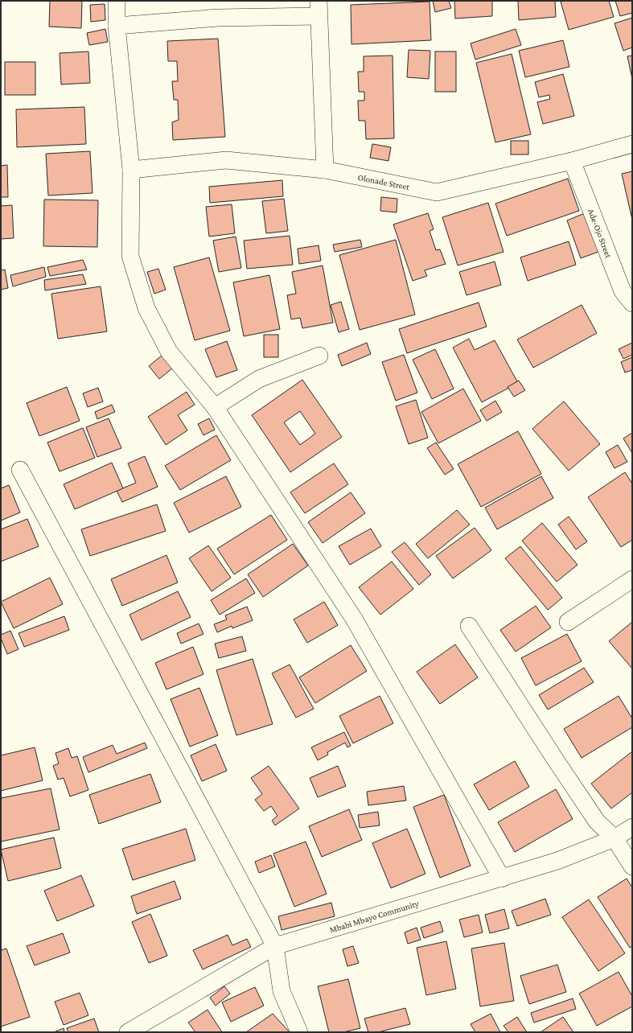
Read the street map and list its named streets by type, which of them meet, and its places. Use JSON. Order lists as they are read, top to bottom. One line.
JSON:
{"streets":{"street":["Olonade Street","Ade-Ojo Street","Mbabi Mbayo Community"]},"crossings":[["Olonade Street","Ade-Ojo Street"]]}
